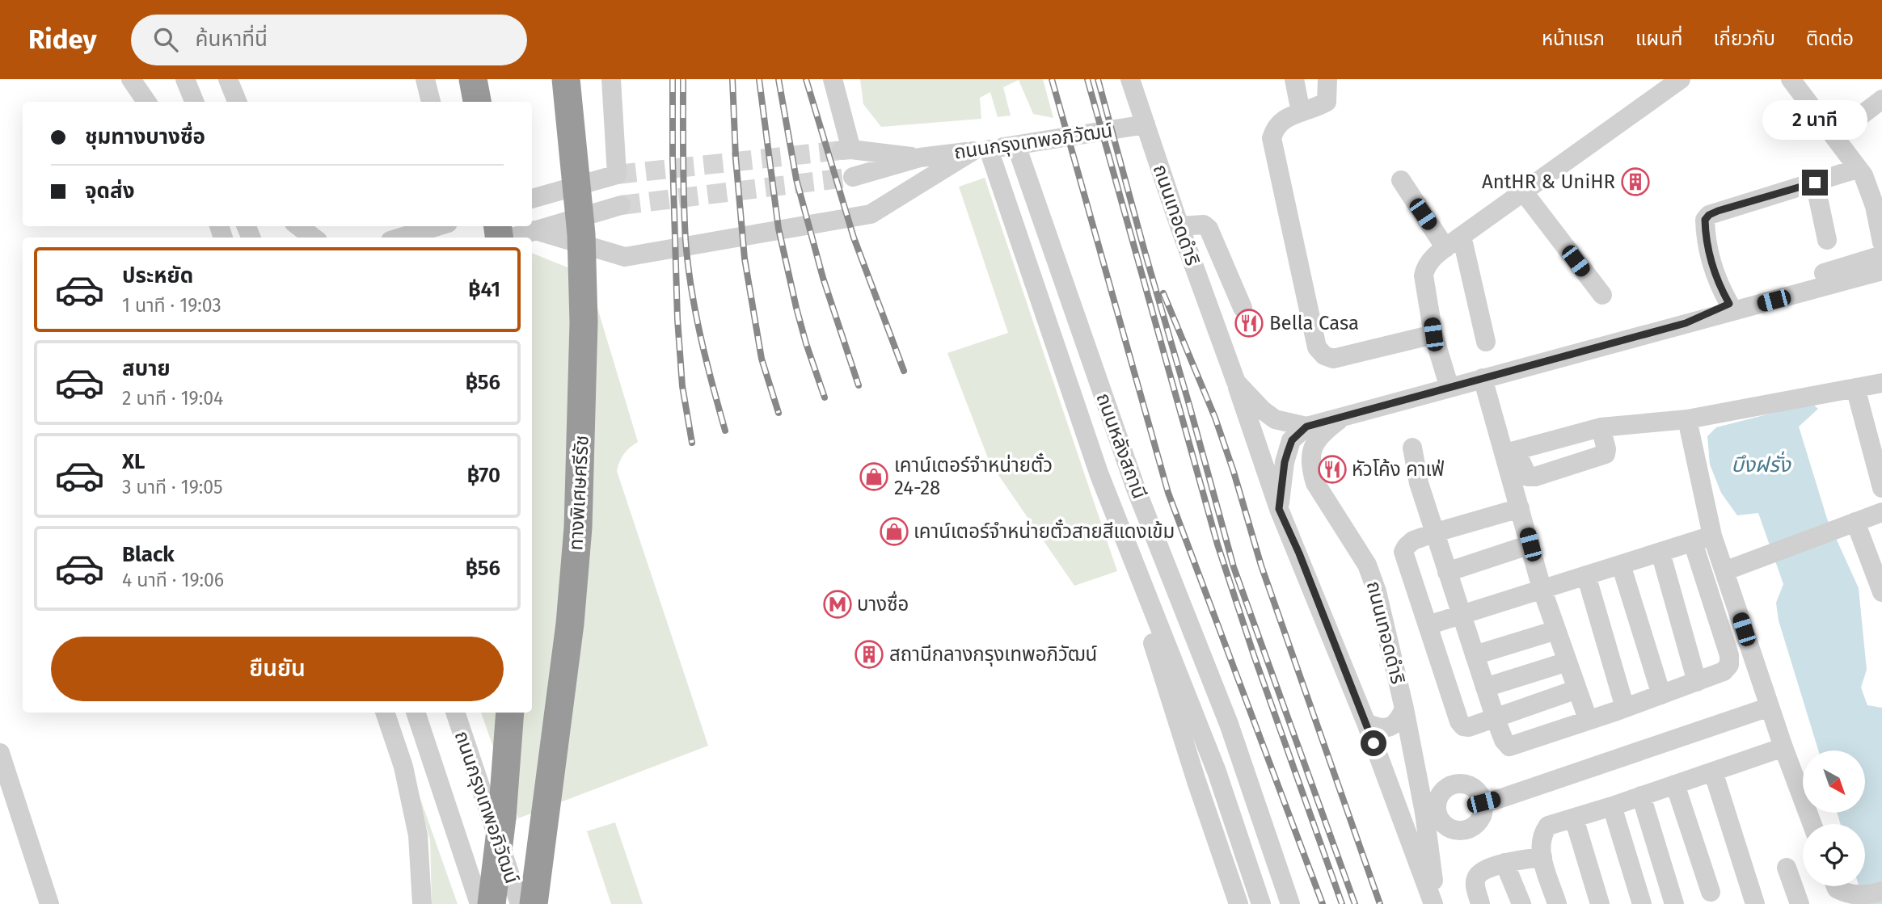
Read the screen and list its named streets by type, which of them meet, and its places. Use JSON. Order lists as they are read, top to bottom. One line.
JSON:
{"streets":{"highway":["ทางพิเศษศรีรัช"],"street":["ถนนกรุงเทพอภิวัฒน์","ถนนเทอดดำริ","ถนนหลังสถานี"]},"crossings":[["ถนนกรุงเทพอภิวัฒน์","ถนนเทอดดำริ"],["ถนนกรุงเทพอภิวัฒน์","ถนนหลังสถานี"]],"water":["บึงฝรั่ง"],"places":{"building":["AntHR & UniHR","สถานีกลางกรุงเทพอภิวัฒน์"],"restaurant":["Bella Casa","หัวโค้ง คาเฟ่"],"shop":["เคาน์เตอร์จำหน่ายตั๋ว 24-28","เคาน์เตอร์จำหน่ายตั๋วสายสีแดงเข้ม"],"metro station":["บางซื่อ"]},"north":"bottom right","page":{"header":"Ridey","search":"ค้นหาที่นี่","nav":["หน้าแรก","แผนที่","เกี่ยวกับ","ติดต่อ"],"bubble":"2 นาที","banner":["ชุมทางบางซื่อ","จุดส่ง"],"list":[{"name":"ประหยัด","note":"1 นาที · 19:03","value":"฿41"},{"name":"สบาย","note":"2 นาที · 19:04","value":"฿56"},{"name":"XL","note":"3 นาที · 19:05","value":"฿70"},{"name":"Black","note":"4 นาที · 19:06","value":"฿56"}],"buttons":"ยืนยัน"}}
